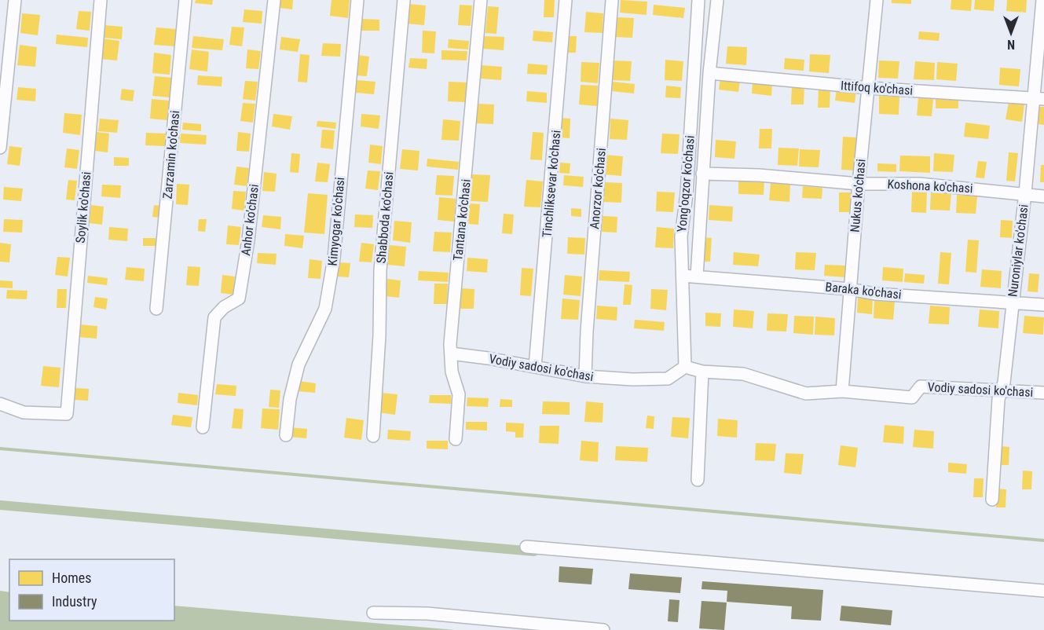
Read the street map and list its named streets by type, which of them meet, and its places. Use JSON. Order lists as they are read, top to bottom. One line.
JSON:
{"streets":{"street":["Ittifoq ko'chasi","Zarzamin ko'chasi","Tinchliksevar ko'chasi","Yong'oqzor ko'chasi","Koshona ko'chasi","Anorzor ko'chasi","Nukus ko'chasi","Soylik ko'chasi","Shabboda ko'chasi","Anhor ko'chasi","Tantana ko'chasi","Kimyogar ko'chasi","Nuroniylar ko'chasi","Baraka ko'chasi","Vodiy sadosi ko'chasi"]},"crossings":[["Ittifoq ko'chasi","Nukus ko'chasi"],["Ittifoq ko'chasi","Nuroniylar ko'chasi"],["Tinchliksevar ko'chasi","Vodiy sadosi ko'chasi"],["Yong'oqzor ko'chasi","Baraka ko'chasi"],["Yong'oqzor ko'chasi","Vodiy sadosi ko'chasi"],["Koshona ko'chasi","Nukus ko'chasi"],["Koshona ko'chasi","Nuroniylar ko'chasi"],["Anorzor ko'chasi","Vodiy sadosi ko'chasi"],["Nukus ko'chasi","Baraka ko'chasi"],["Nukus ko'chasi","Vodiy sadosi ko'chasi"],["Tantana ko'chasi","Vodiy sadosi ko'chasi"],["Nuroniylar ko'chasi","Baraka ko'chasi"],["Nuroniylar ko'chasi","Vodiy sadosi ko'chasi"]],"legend":["Homes","Industry"],"north":"bottom"}
